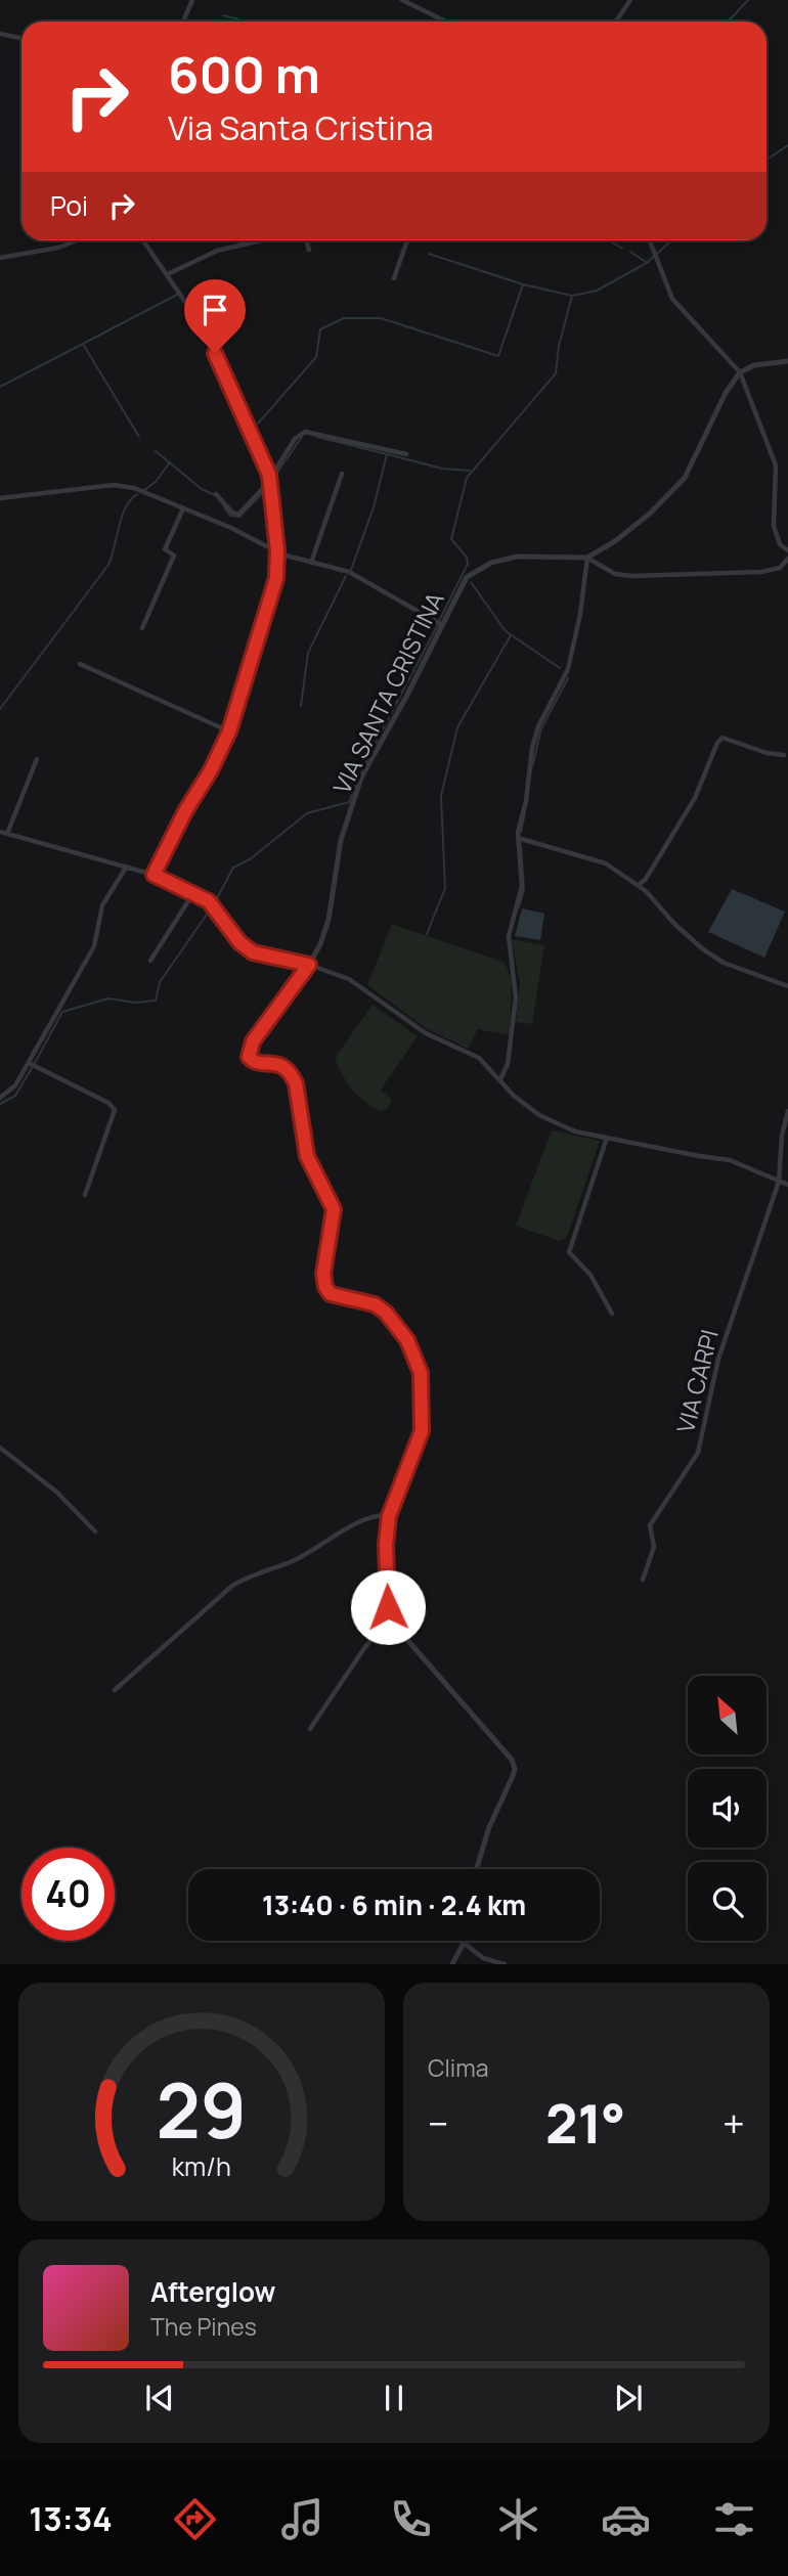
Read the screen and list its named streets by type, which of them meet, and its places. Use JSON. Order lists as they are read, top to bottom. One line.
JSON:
{"streets":{"street":["VIA SANTA CRISTINA","VIA CARPI"]},"north":"top left","page":{"turn":["600 m","Via Santa Cristina"],"then":"Poi","limit":"40","trip":"13:40 · 6 min · 2.4 km","tile":"Clima","heat":["−","21°","+"],"song":["Afterglow","The Pines"],"tabs":"13:34","gauge":["29","km/h"]}}
